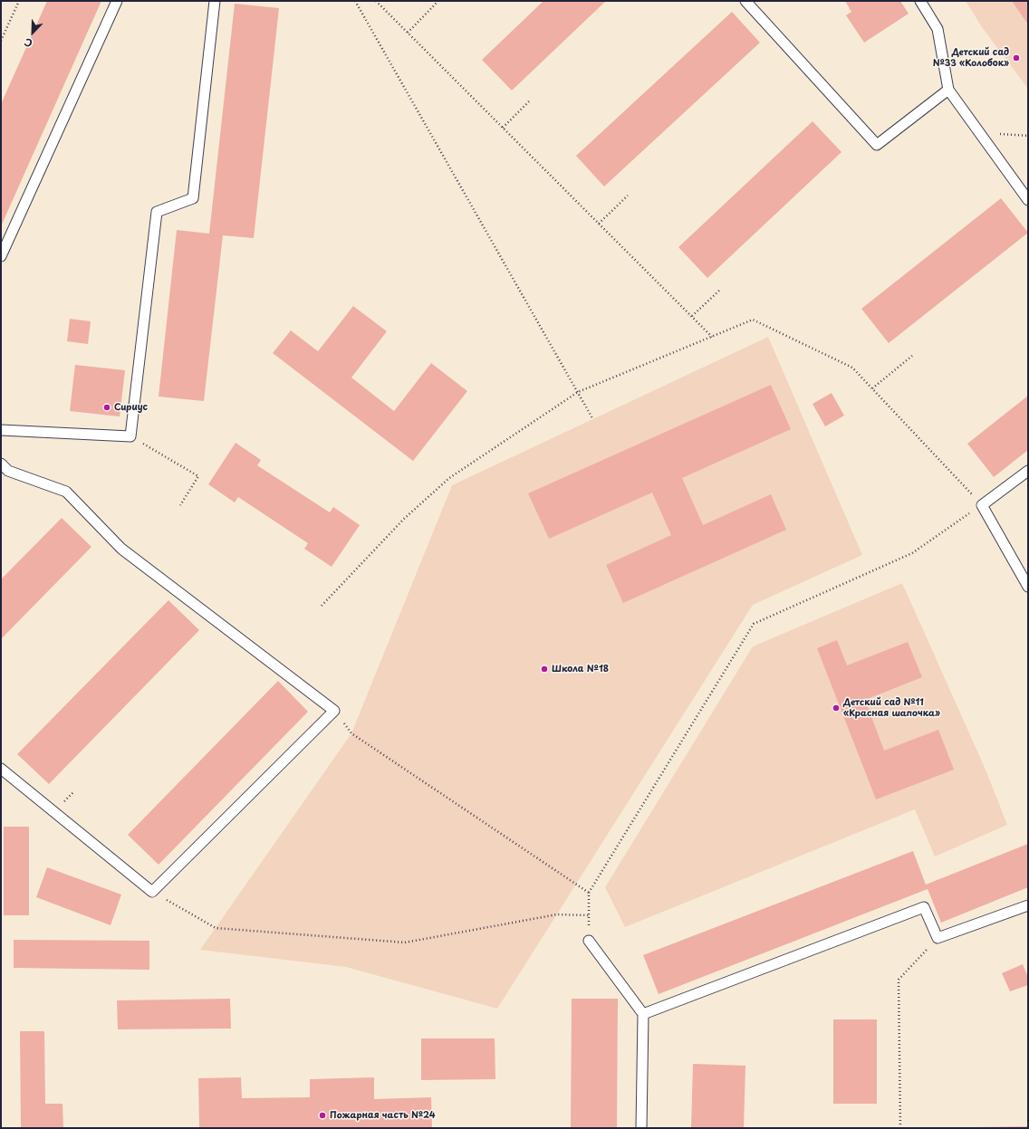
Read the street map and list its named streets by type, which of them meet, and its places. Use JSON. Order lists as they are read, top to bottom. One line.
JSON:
{"places":["Детский сад №33 «Колобок»","Сириус","Школа №18","Детский сад №11 «Красная шапочка»","Пожарная часть №24"],"north":"bottom left"}
